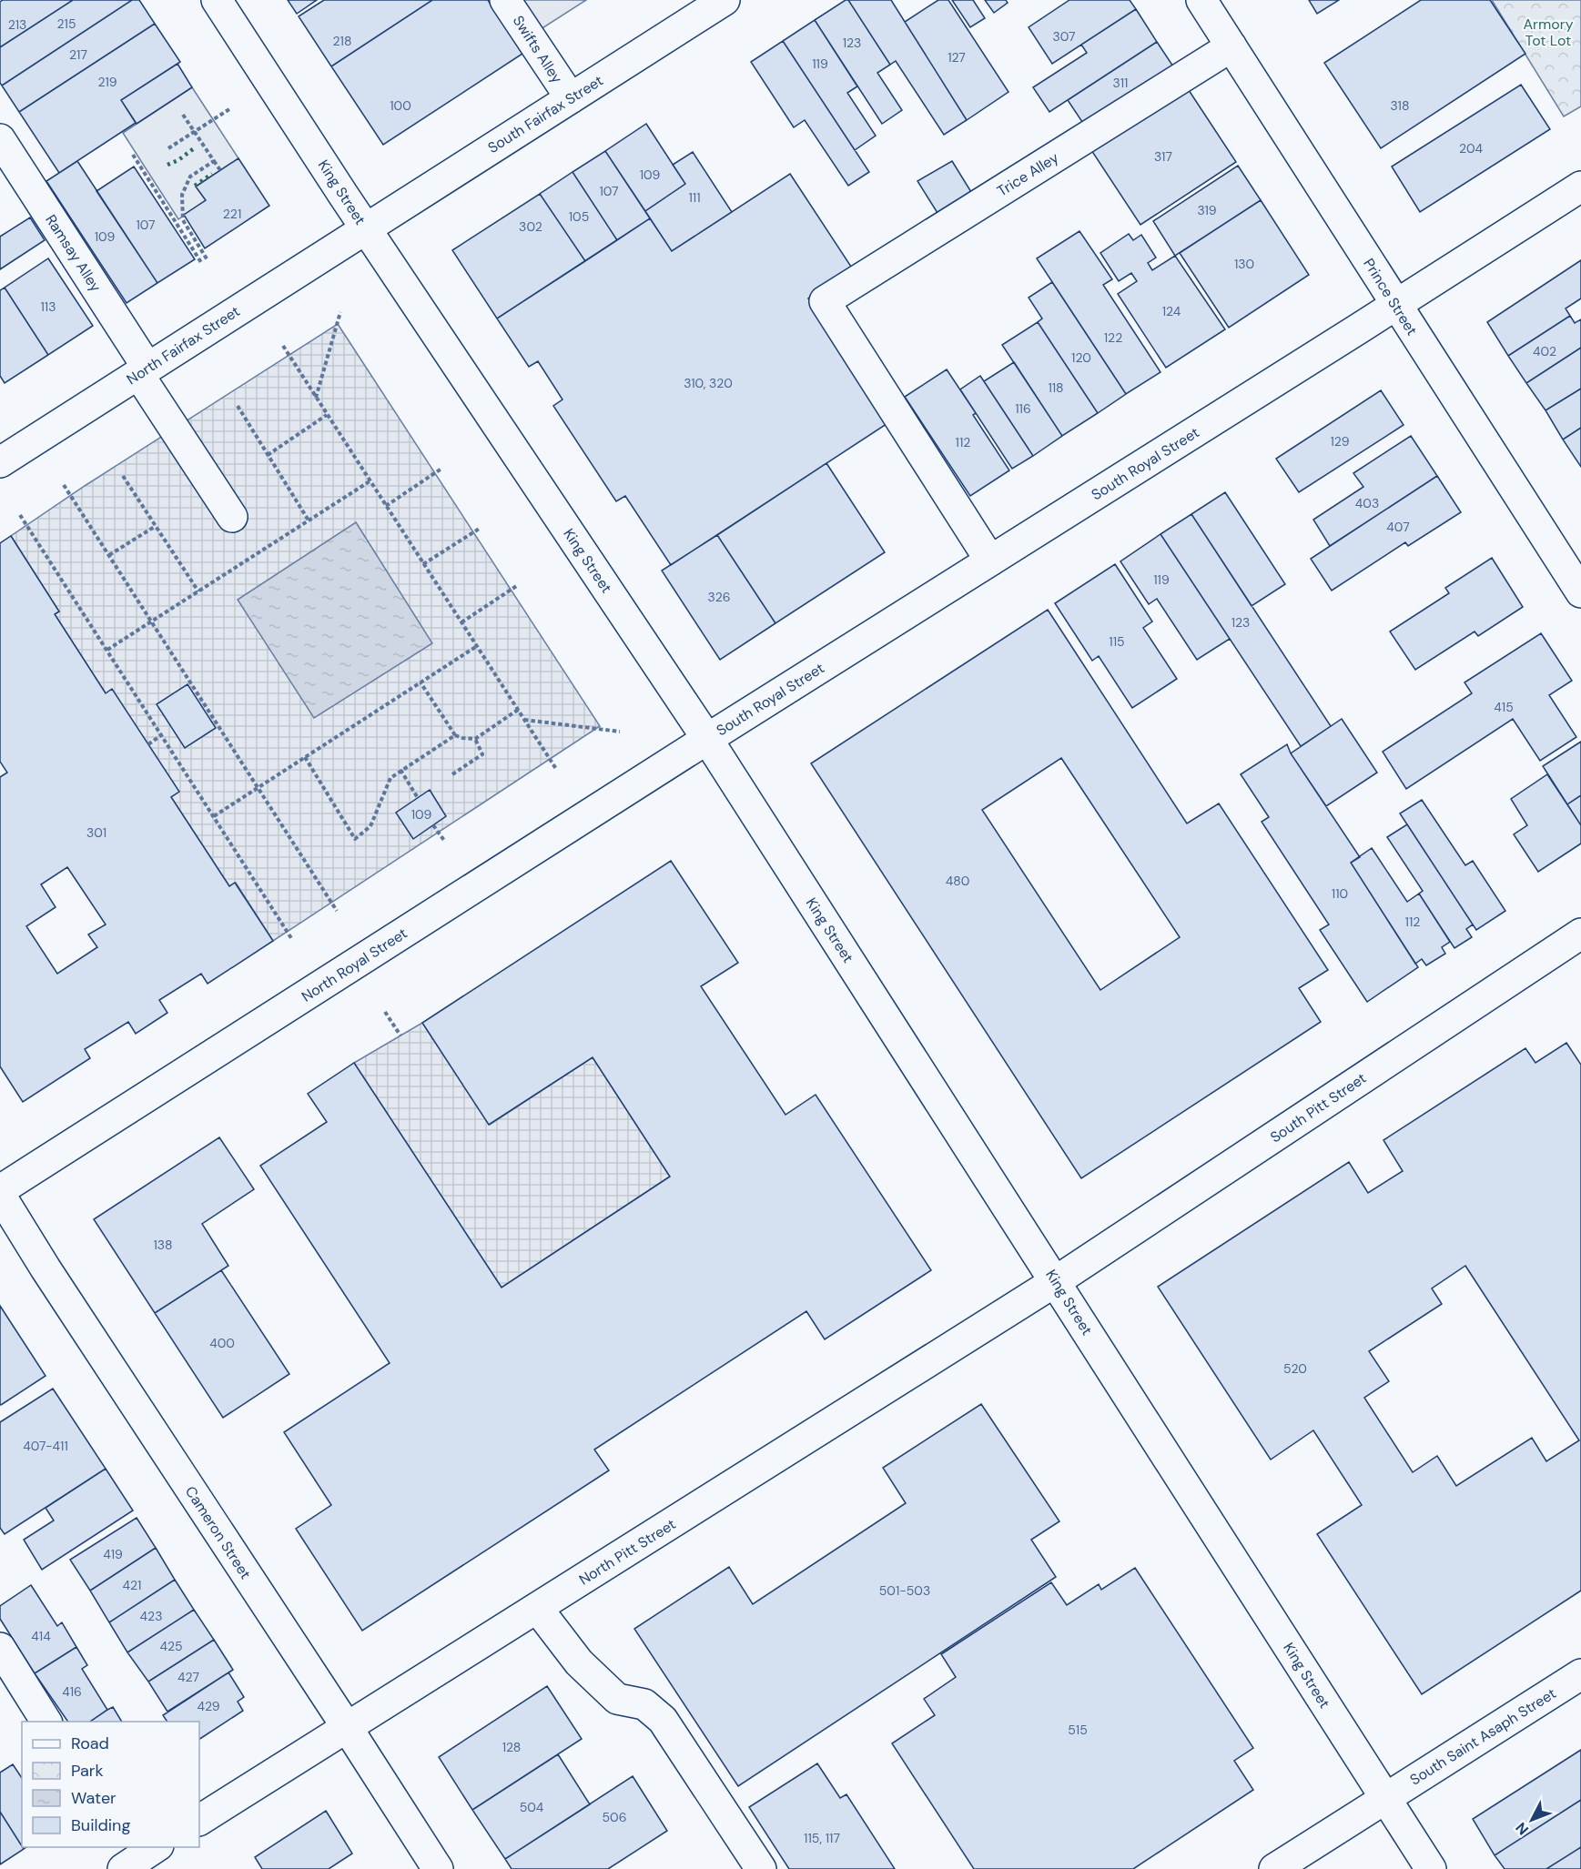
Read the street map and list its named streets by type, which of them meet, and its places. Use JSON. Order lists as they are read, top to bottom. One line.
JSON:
{"streets":{"street":["Swifts Alley","South Fairfax Street","Trice Alley","King Street","Ramsay Alley","Prince Street","North Fairfax Street","South Royal Street","North Royal Street","South Pitt Street","Cameron Street","North Pitt Street","South Saint Asaph Street"]},"crossings":[["Swifts Alley","South Fairfax Street"],["South Fairfax Street","King Street"],["South Fairfax Street","North Fairfax Street"],["Trice Alley","Prince Street"],["Trice Alley","South Royal Street"],["King Street","North Fairfax Street"],["King Street","South Royal Street"],["King Street","North Royal Street"],["King Street","South Pitt Street"],["King Street","North Pitt Street"],["King Street","South Saint Asaph Street"],["Ramsay Alley","North Fairfax Street"],["Prince Street","South Royal Street"],["South Royal Street","North Royal Street"],["South Pitt Street","North Pitt Street"],["Cameron Street","North Pitt Street"]],"parks":["Armory Tot Lot"],"house_numbers":["215","213","307","218","123","217","127","119","219","311","100","318","204","317","109","107","111","319","221","105","107","302","109","130","113","124","122","402","120","310, 320","118","116","129","112","403","407","119","326","123","115","415","109","301","480","110","112","138","400","520","407-411","419","421","501-503","423","414","425","427","416","429","515","128","504","506","115, 117"],"legend":["Road","Park","Water","Building"],"north":"bottom left"}
